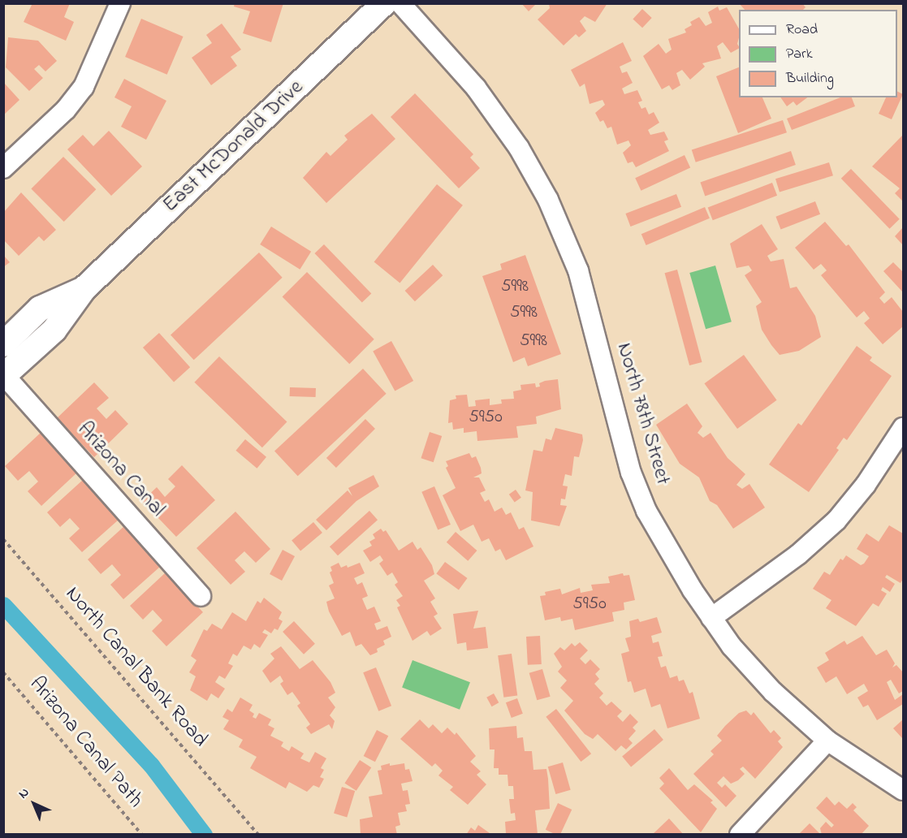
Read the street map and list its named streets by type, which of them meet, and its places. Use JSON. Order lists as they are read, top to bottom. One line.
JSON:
{"streets":{"main road":["East McDonald Drive"],"street":["North 78th Street","Arizona Canal"],"path":["North Canal Bank Road","Arizona Canal Path"]},"crossings":[["East McDonald Drive","Arizona Canal"]],"house_numbers":["5998","5998","5998","5950","5950"],"legend":["Road","Park","Building"],"north":"top left"}
